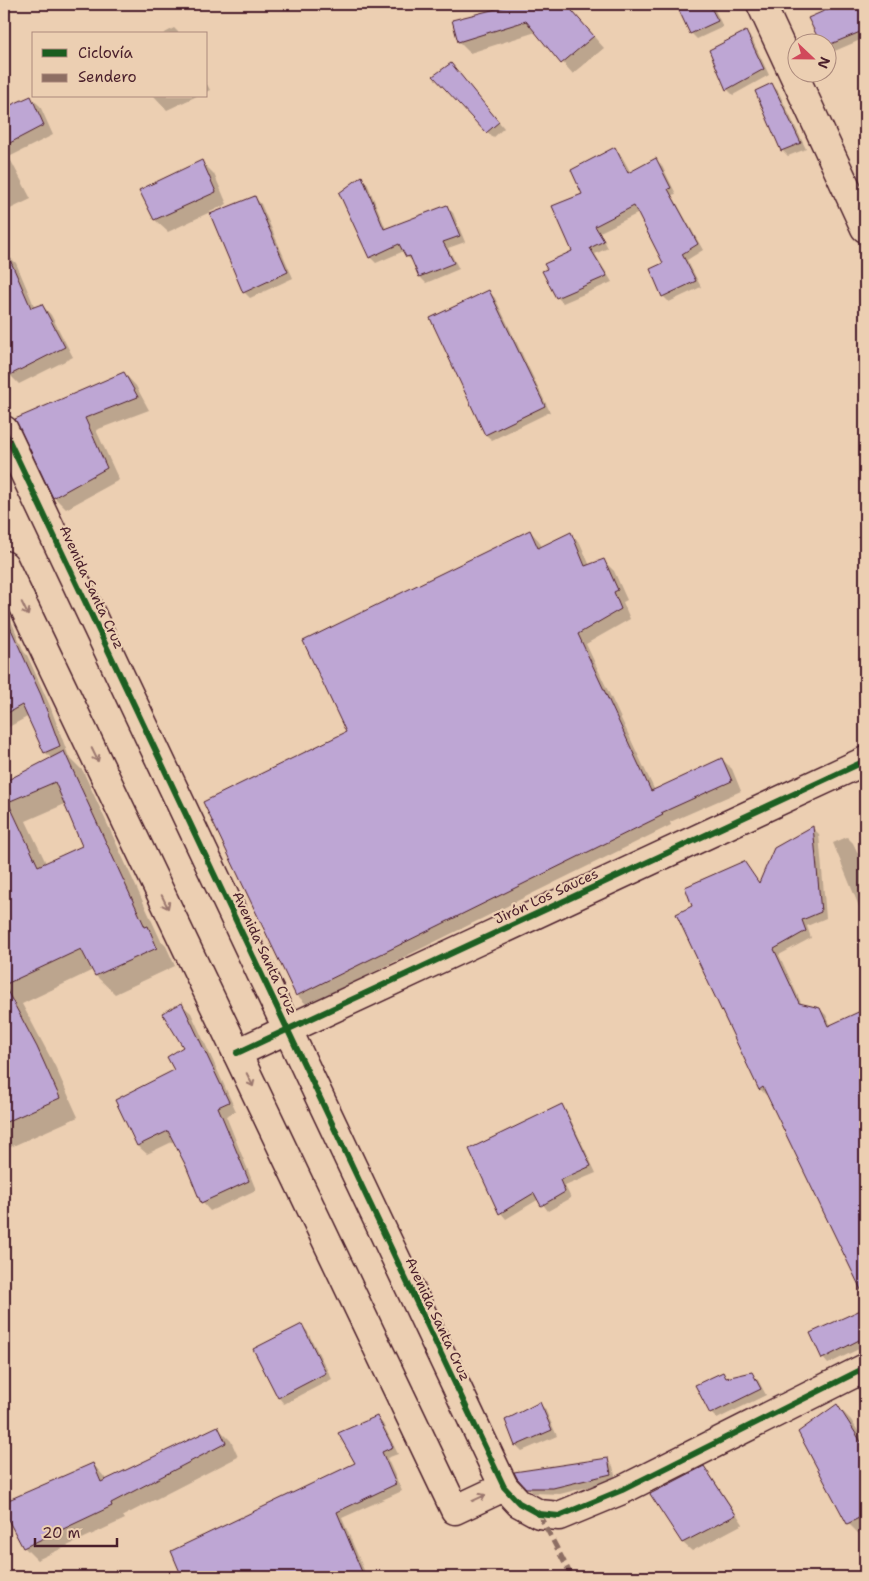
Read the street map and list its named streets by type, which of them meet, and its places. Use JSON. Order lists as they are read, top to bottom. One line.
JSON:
{"streets":{"street":["Avenida Santa Cruz","Jirón Los Sauces"]},"crossings":[["Avenida Santa Cruz","Jirón Los Sauces"]],"legend":["Ciclovía","Sendero"],"scale_bar":"20 m","north":"right"}
